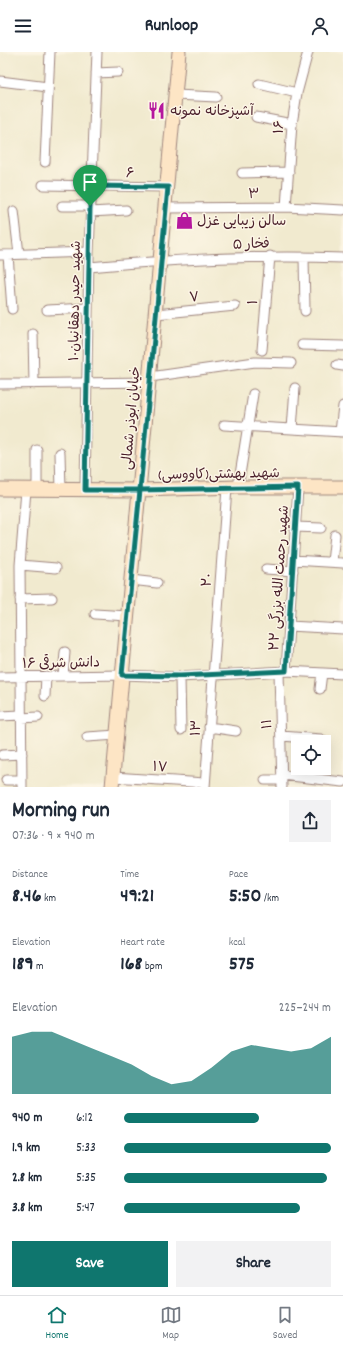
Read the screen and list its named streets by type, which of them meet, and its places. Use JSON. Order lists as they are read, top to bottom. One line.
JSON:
{"streets":{"street":["۱۶","۶","۳","فخار ۵","۷","شهید حیدر دهقانیان۱۰","۱","خیابان ابوذر شمالی","شهید بهشتی(کاووسی)","شهید رحمت الله بزرگی ۲۲","۲۰","دانش شرقی ۱۶","۱۱","۱۳","۱۷"]},"crossings":[["۱۶","۳"],["۶","شهید حیدر دهقانیان۱۰"],["۶","خیابان ابوذر شمالی"],["۳","خیابان ابوذر شمالی"],["فخار ۵","شهید حیدر دهقانیان۱۰"],["فخار ۵","۱"],["فخار ۵","خیابان ابوذر شمالی"],["۷","خیابان ابوذر شمالی"],["شهید حیدر دهقانیان۱۰","شهید بهشتی(کاووسی)"],["خیابان ابوذر شمالی","شهید بهشتی(کاووسی)"],["خیابان ابوذر شمالی","دانش شرقی ۱۶"],["خیابان ابوذر شمالی","۱۷"],["شهید بهشتی(کاووسی)","شهید رحمت الله بزرگی ۲۲"],["شهید بهشتی(کاووسی)","۲۰"],["شهید رحمت الله بزرگی ۲۲","دانش شرقی ۱۶"],["شهید رحمت الله بزرگی ۲۲","۱۱"],["۲۰","دانش شرقی ۱۶"],["۲۰","۱۳"],["دانش شرقی ۱۶","۱۱"],["دانش شرقی ۱۶","۱۳"],["۱۳","۱۷"]],"places":{"restaurant":["آشپزخانه نمونه"],"shop":["سالن زیبایی غزل"]},"page":{"header":"Runloop","heading":["Morning run","07:36 · 9 × 940 m"],"stats":[["Distance","8.46 km"],["Time","49:21"],["Pace","5:50 /km"],["Elevation","189 m"],["Heart rate","168 bpm"],["kcal","575"]],"chart":["Elevation","225–244 m"],"list":[{"name":"940 m","note":"6:12"},{"name":"1.9 km","note":"5:33"},{"name":"2.8 km","note":"5:35"},{"name":"3.8 km","note":"5:47"}],"buttons":["Save","Share"],"tabs":["Home","Map","Saved"]}}
